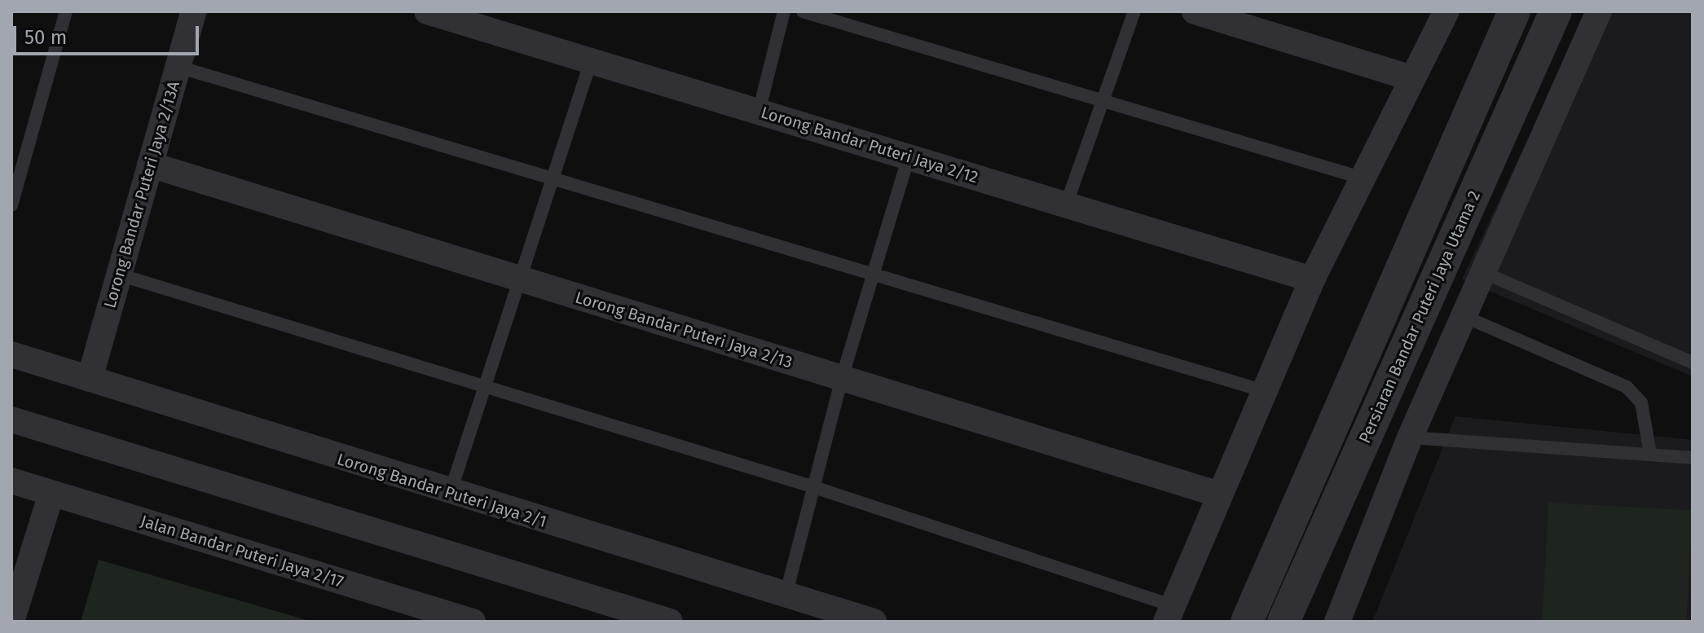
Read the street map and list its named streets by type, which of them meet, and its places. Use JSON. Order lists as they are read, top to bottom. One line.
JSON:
{"streets":{"street":["Lorong Bandar Puteri Jaya 2/12","Lorong Bandar Puteri Jaya 2/13A","Persiaran Bandar Puteri Jaya Utama 2","Lorong Bandar Puteri Jaya 2/13","Lorong Bandar Puteri Jaya 2/1","Jalan Bandar Puteri Jaya 2/17"]},"crossings":[["Lorong Bandar Puteri Jaya 2/13A","Lorong Bandar Puteri Jaya 2/13"],["Lorong Bandar Puteri Jaya 2/13A","Lorong Bandar Puteri Jaya 2/1"]],"scale_bar":"50 m"}
